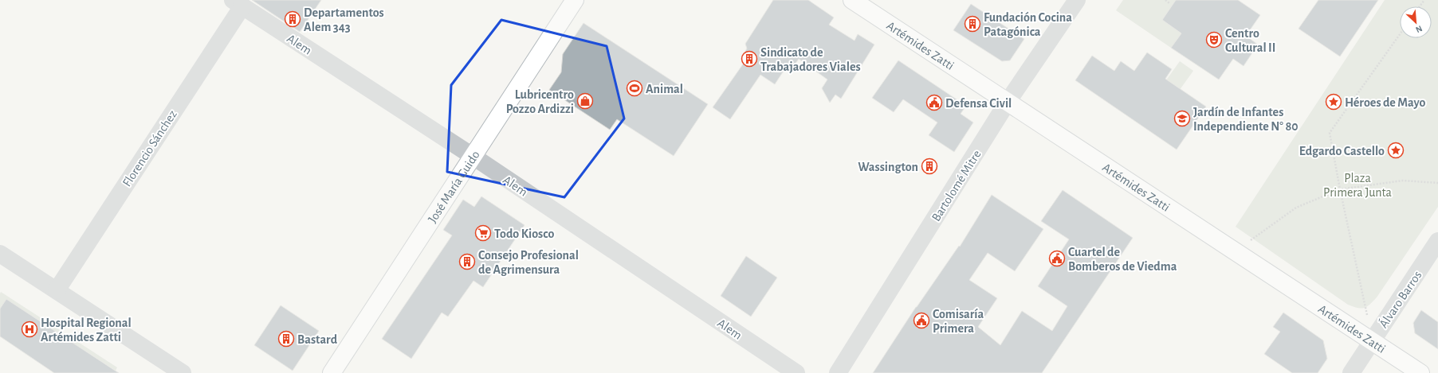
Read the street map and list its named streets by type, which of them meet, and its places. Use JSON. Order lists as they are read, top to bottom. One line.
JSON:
{"streets":{"main road":["Artémides Zatti","José María Guido"],"street":["Alem","Florencio Sánchez","Bartolomé Mitre","Álvaro Barros"]},"crossings":[["Alem","Florencio Sánchez"],["Alem","José María Guido"],["Artémides Zatti","Bartolomé Mitre"],["Artémides Zatti","Álvaro Barros"]],"parks":["Plaza Primera Junta"],"places":{"building":["Departamentos Alem 343","Fundación Cocina Patagónica","Sindicato de Trabajadores Viales","Wassington","Consejo Profesional de Agrimensura","Bastard"],"theatre":["Centro Cultural II"],"sports":["Animal"],"shop":["Lubricentro Pozzo Ardizzi"],"place":["Héroes de Mayo","Edgardo Castello"],"public building":["Defensa Civil","Cuartel de Bomberos de Viedma","Comisaría Primera"],"school or university":["Jardín de Infantes Independiente N° 80"],"supermarket":["Todo Kiosco"],"hospital":["Hospital Regional Artémides Zatti"]},"north":"bottom right"}
